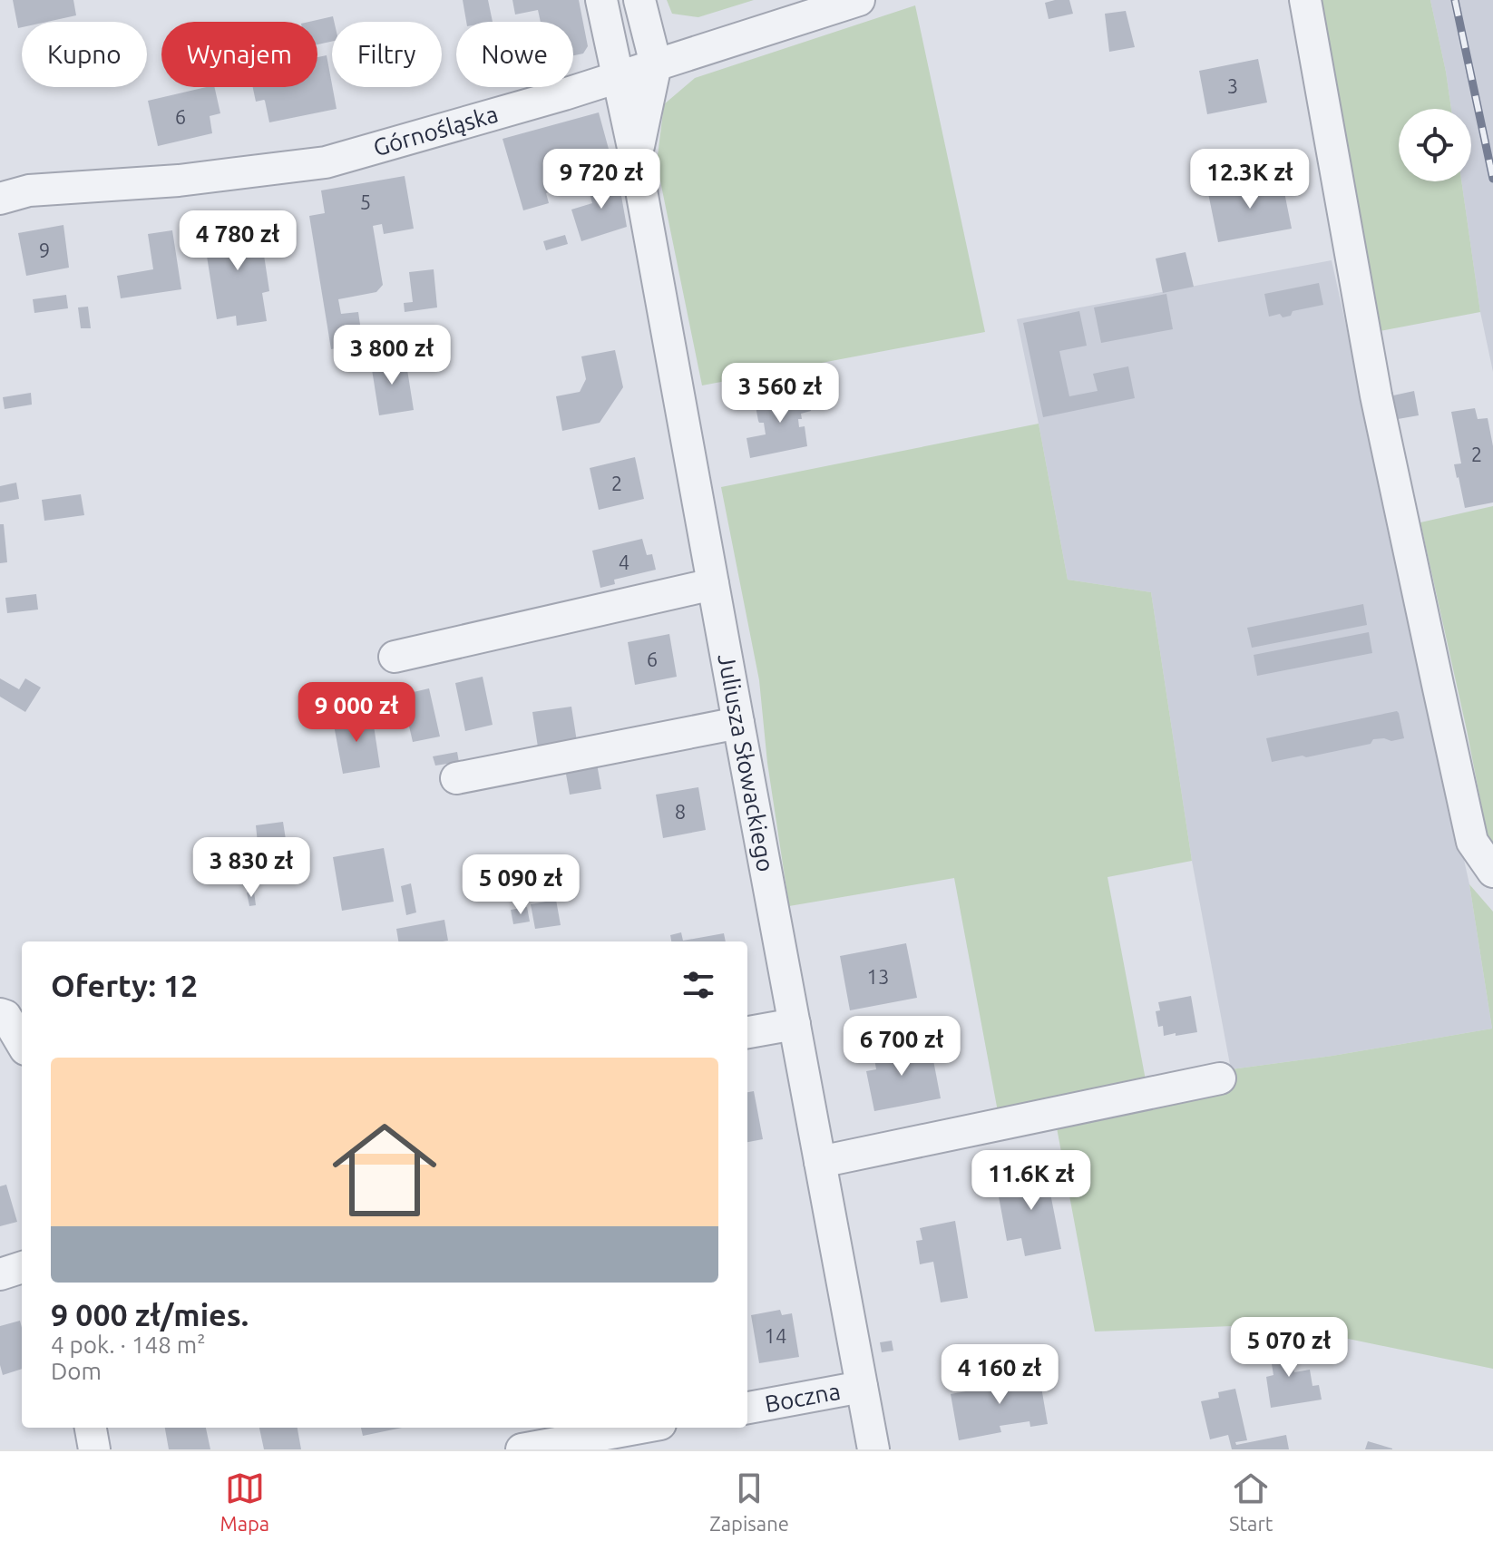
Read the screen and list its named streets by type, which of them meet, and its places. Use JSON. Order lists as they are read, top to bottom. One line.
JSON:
{"streets":{"street":["Górnośląska","Juliusza Słowackiego","Boczna"]},"crossings":[["Górnośląska","Juliusza Słowackiego"],["Juliusza Słowackiego","Boczna"]],"house_numbers":["3","6","5","9","2","2","4","6","8","13","14"],"page":{"chip":["Kupno","Wynajem","Filtry","Nowe"],"price":["9 720 zł","12.3K zł","4 780 zł","3 800 zł","3 560 zł","9 000 zł","3 830 zł","5 090 zł","6 700 zł","11.6K zł","5 070 zł","4 160 zł"],"heading":"Oferty: 12","list":[{"name":"9 000 zł/mies.","note":"4 pok. · 148 m² · Dom"}],"tabs":["Mapa","Zapisane","Start"]}}
